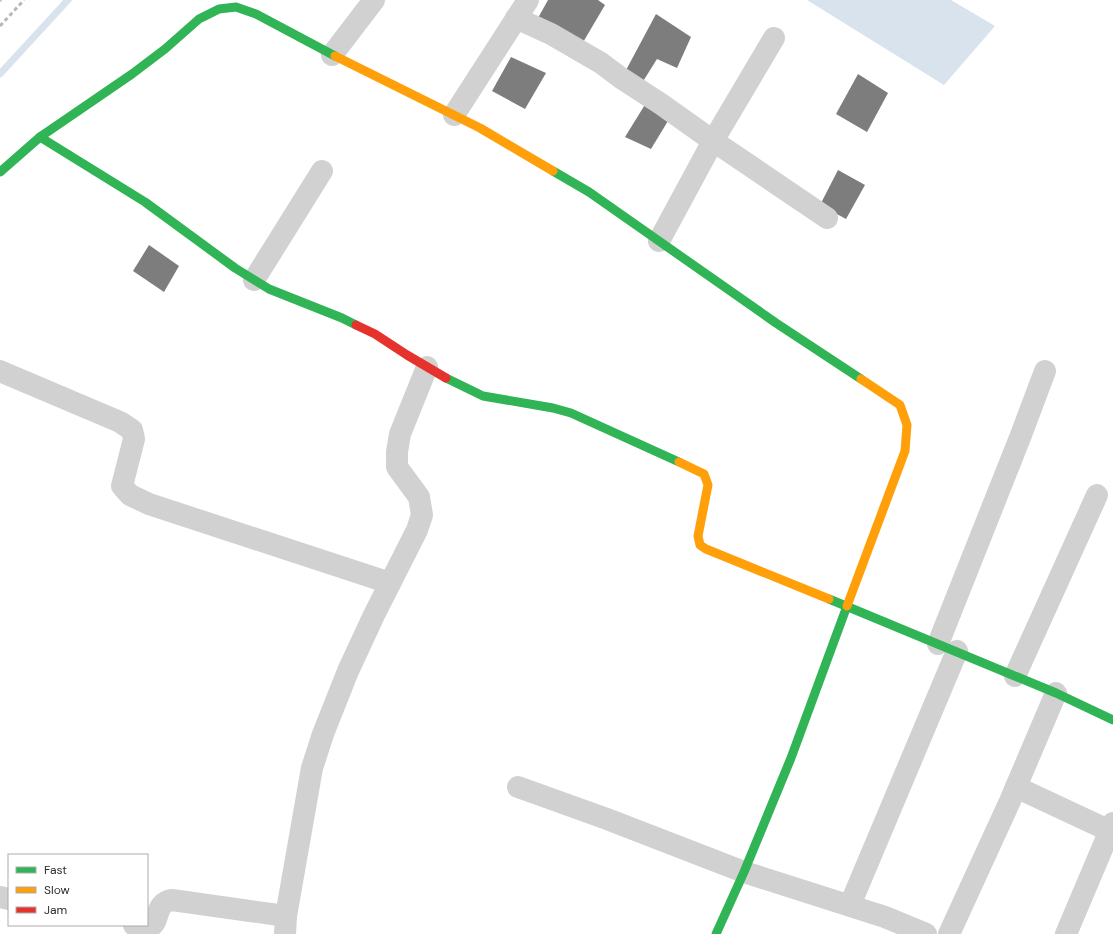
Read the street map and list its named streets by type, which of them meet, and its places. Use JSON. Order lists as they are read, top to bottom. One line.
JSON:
{"legend":["Fast","Slow","Jam"]}
